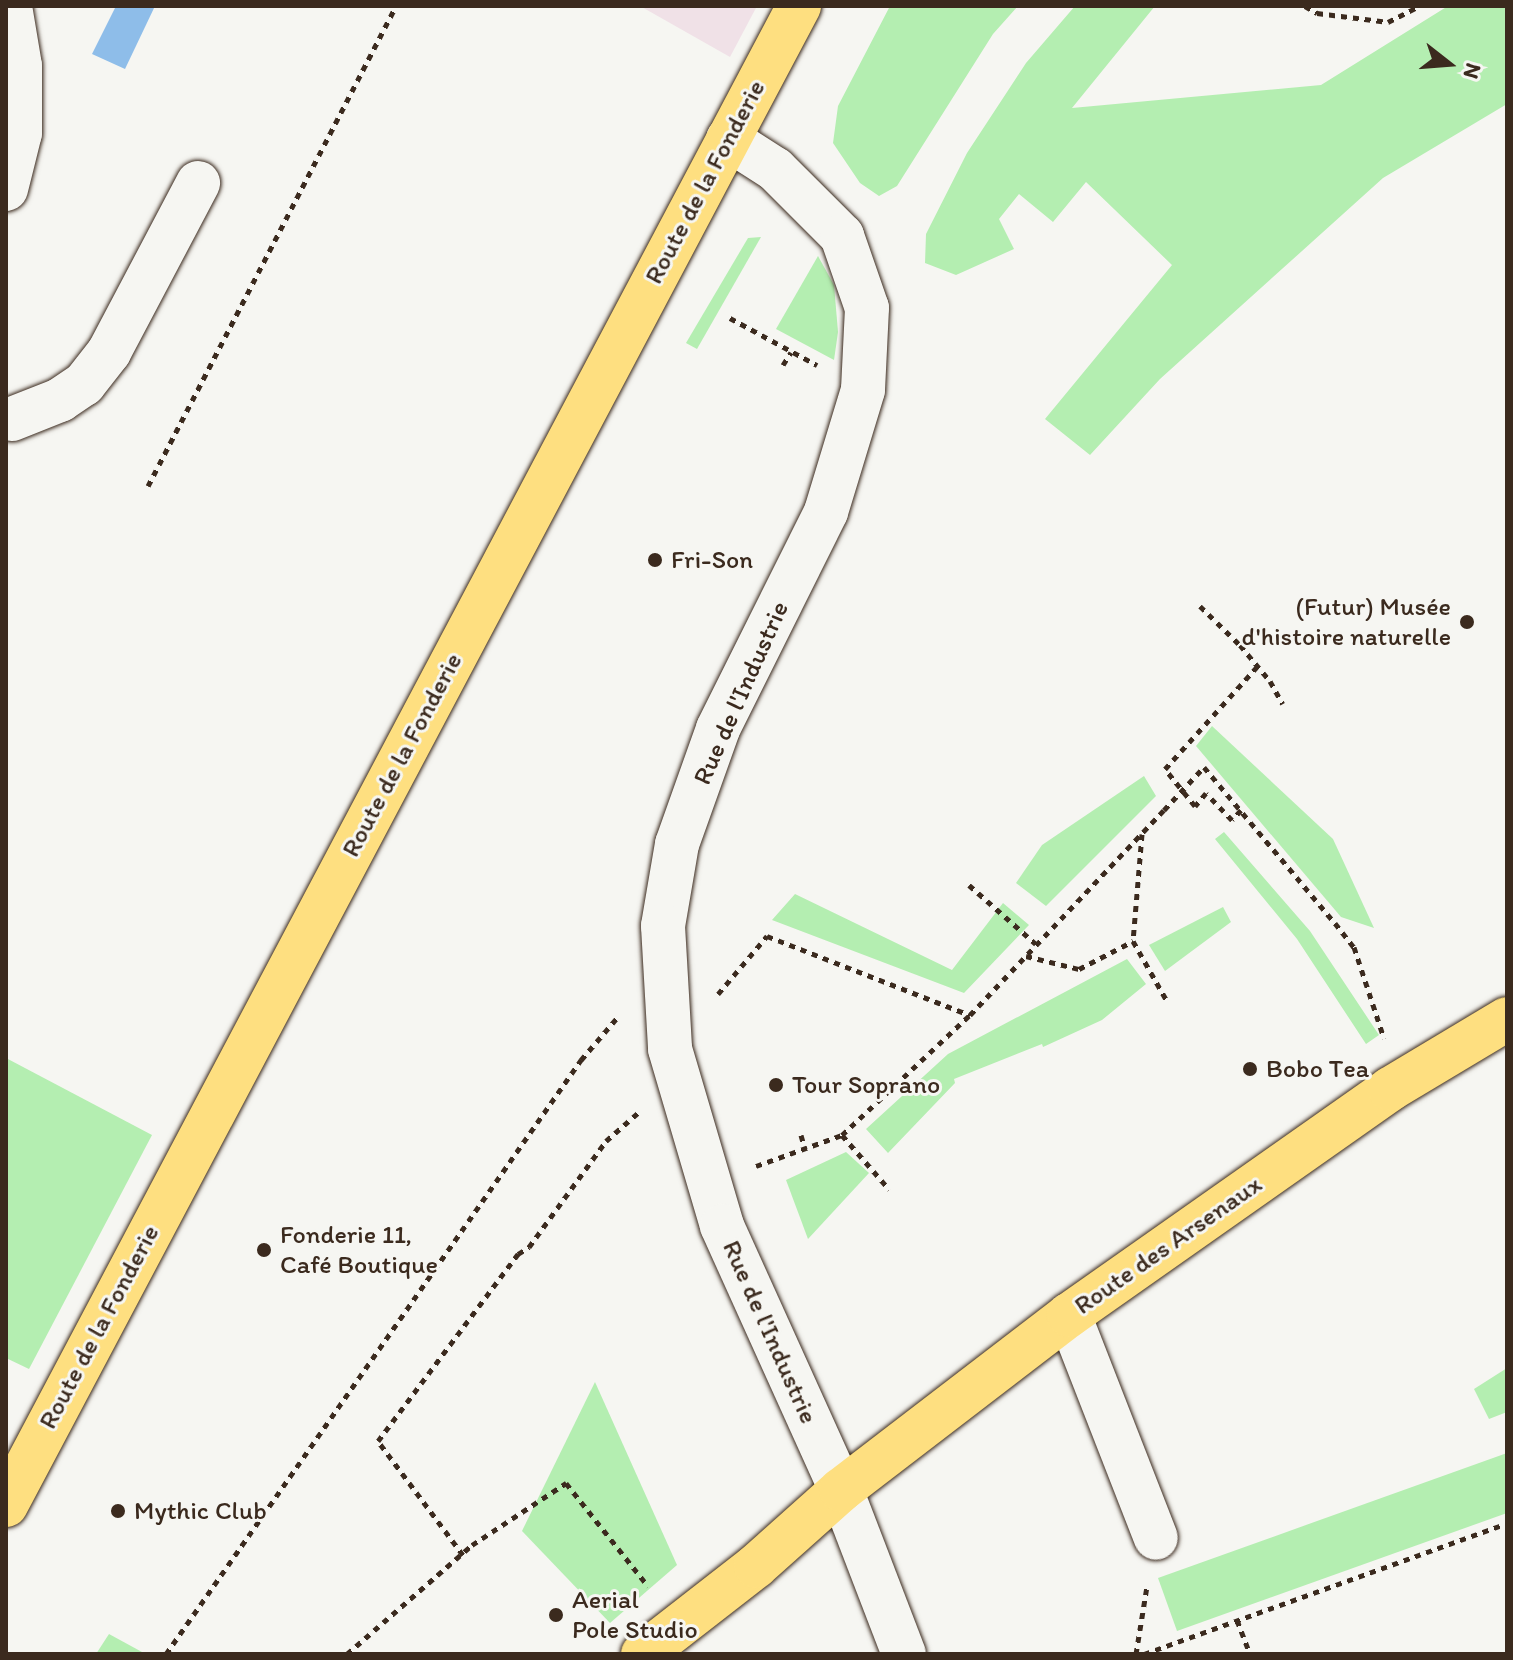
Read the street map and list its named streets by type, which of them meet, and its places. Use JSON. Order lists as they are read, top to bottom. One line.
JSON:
{"streets":{"main road":["Route de la Fonderie","Route des Arsenaux"],"street":["Rue de l'Industrie"]},"crossings":[["Route de la Fonderie","Rue de l'Industrie"],["Rue de l'Industrie","Route des Arsenaux"]],"places":["Fri-Son","(Futur) Musée d'histoire naturelle","Bobo Tea","Tour Soprano","Fonderie 11, Café Boutique","Mythic Club","Aerial Pole Studio"],"north":"right"}
